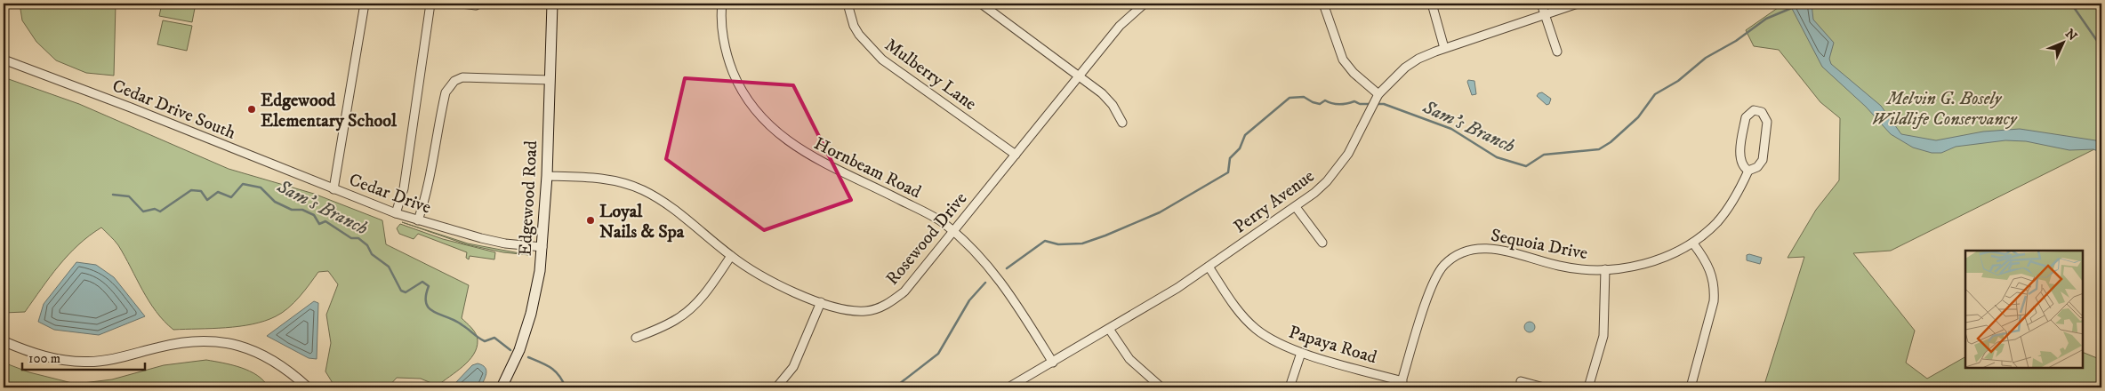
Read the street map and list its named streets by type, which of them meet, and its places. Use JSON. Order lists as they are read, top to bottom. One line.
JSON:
{"streets":{"main road":["Edgewood Road"],"street":["Mulberry Lane","Cedar Drive South","Hornbeam Road","Cedar Drive","Perry Avenue","Rosewood Drive","Sequoia Drive","Papaya Road"]},"crossings":[["Mulberry Lane","Rosewood Drive"],["Cedar Drive South","Cedar Drive"],["Hornbeam Road","Perry Avenue"],["Hornbeam Road","Rosewood Drive"],["Cedar Drive","Edgewood Road"],["Edgewood Road","Rosewood Drive"],["Perry Avenue","Papaya Road"],["Sequoia Drive","Papaya Road"]],"water":["Sam's Branch"],"parks":["Melvin G. Bosely Wildlife Conservancy"],"places":["Edgewood Elementary School","Loyal Nails & Spa"],"scale_bar":"100 m","north":"top right"}
